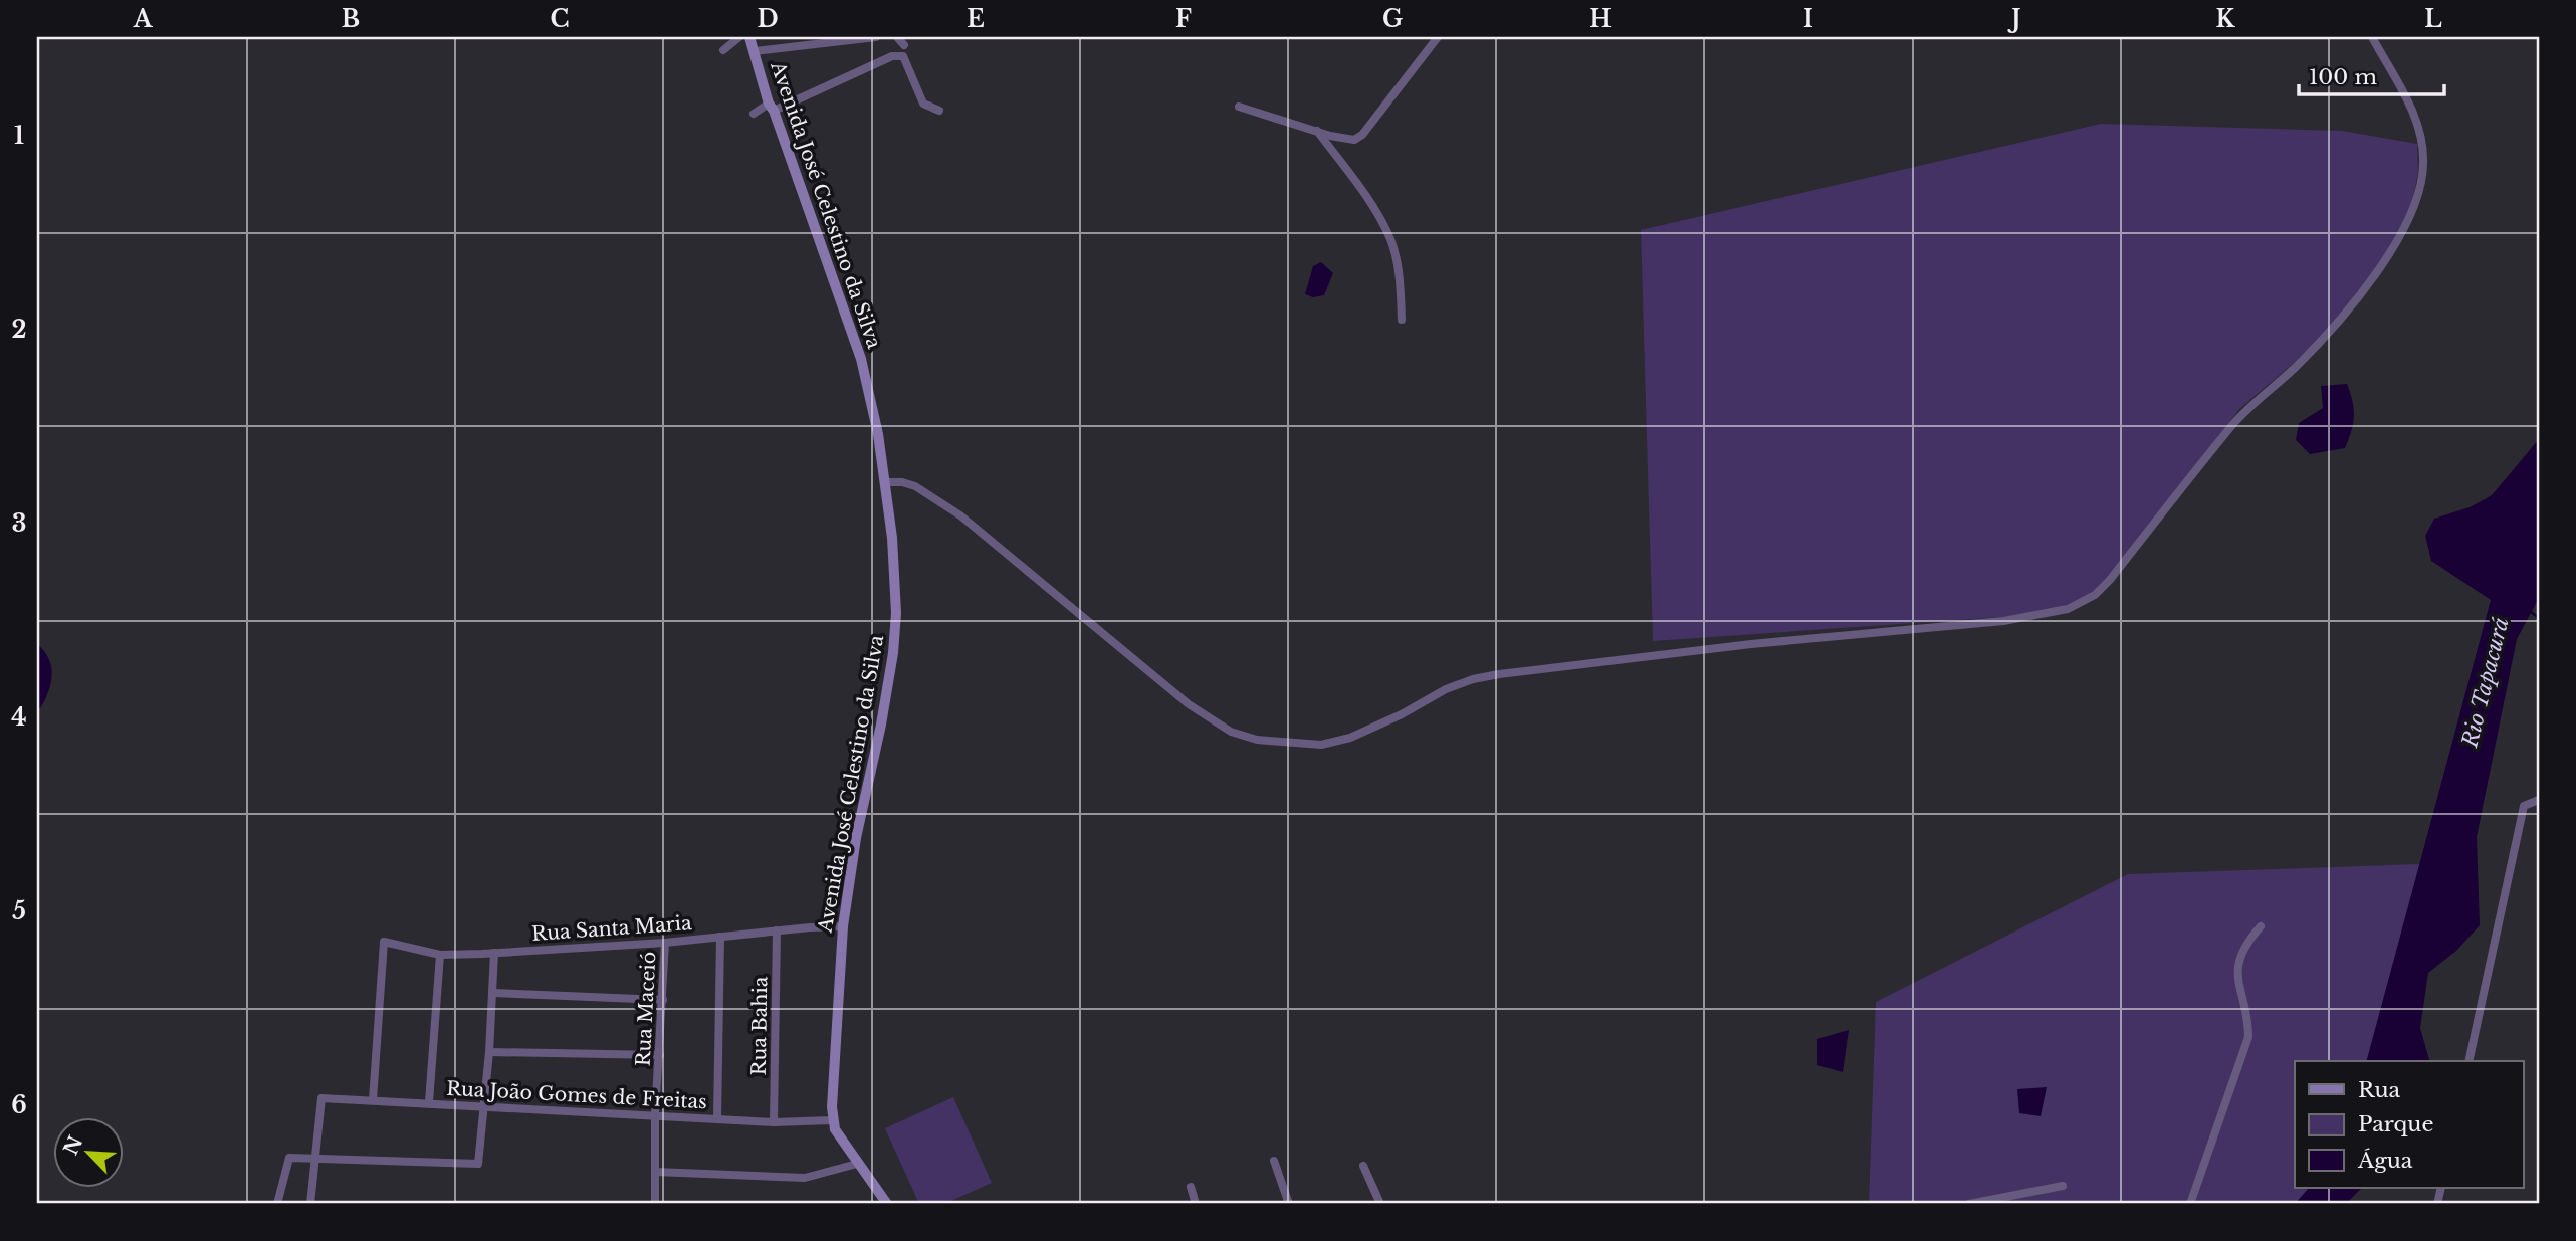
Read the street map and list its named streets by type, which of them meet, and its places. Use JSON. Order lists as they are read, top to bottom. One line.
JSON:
{"streets":{"street":["Avenida José Celestino da Silva","Rua Santa Maria","Rua Maceió","Rua Bahia","Rua João Gomes de Freitas"]},"crossings":[["Avenida José Celestino da Silva","Rua Santa Maria"],["Avenida José Celestino da Silva","Rua João Gomes de Freitas"],["Rua Santa Maria","Rua Maceió"],["Rua Santa Maria","Rua Bahia"],["Rua Santa Maria","Rua João Gomes de Freitas"],["Rua Maceió","Rua João Gomes de Freitas"],["Rua Bahia","Rua João Gomes de Freitas"]],"water":["Rio Tapacurá"],"legend":["Rua","Parque","Água"],"scale_bar":"100 m","north":"top left","grid":{"columns":["A","B","C","D","E","F","G","H","I","J","K","L"],"rows":["1","2","3","4","5","6"]}}
